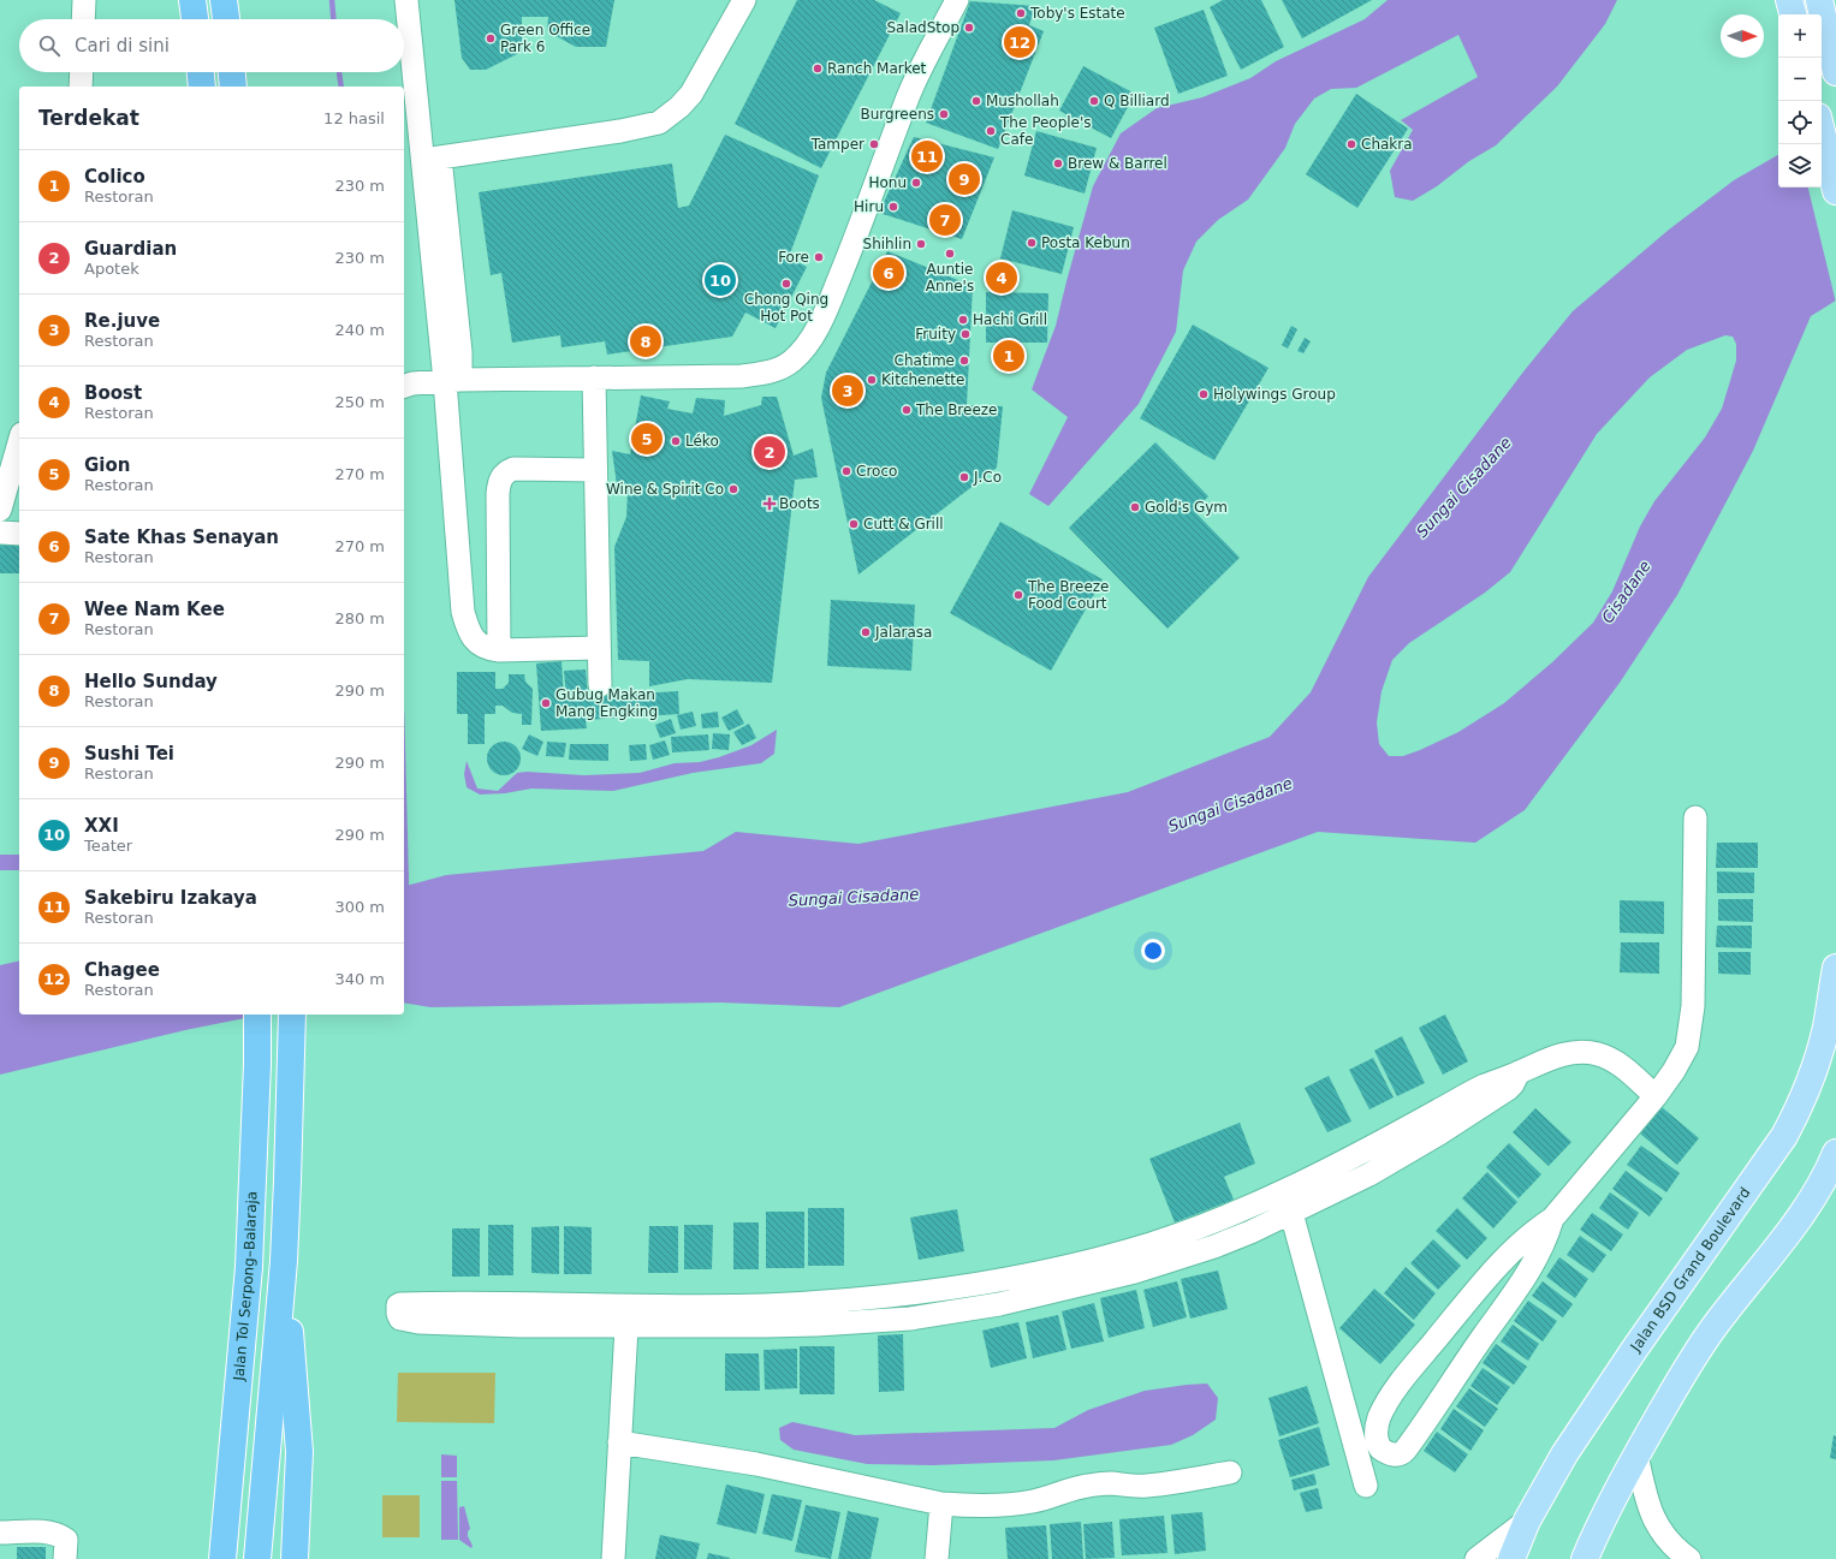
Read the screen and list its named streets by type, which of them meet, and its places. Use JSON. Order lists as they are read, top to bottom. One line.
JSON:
{"streets":{"highway":["Jalan Tol Serpong–Balaraja"],"main road":["Jalan BSD Grand Boulevard"]},"water":["Sungai Cisadane","Cisadane"],"places":{"other":["Toby's Estate","SaladStop","Green Office Park 6","Ranch Market","Mushollah","Q Billiard","Burgreens","The People's Cafe","Tamper","Chakra","Brew & Barrel","Honu","Hiru","Posta Kebun","Shihlin","Auntie Anne's","Fore","Chong Qing Hot Pot","Hachi Grill","Fruity","Chatime","Kitchenette","Holywings Group","The Breeze","Léko","Croco","J.Co","Wine & Spirit Co","Gold's Gym","Cutt & Grill","The Breeze Food Court","Jalarasa","Gubug Makan Mang Engking"],"health":["Boots"]},"north":"right","page":{"map_buttons":["+","−"],"search":"Cari di sini","pins":["12","11","9","7","6","4","10","8","1","3","5","2"],"heading":["Terdekat","12 hasil"],"list":[{"mark":"1","name":"Colico","note":"Restoran","value":"230 m"},{"mark":"2","name":"Guardian","note":"Apotek","value":"230 m"},{"mark":"3","name":"Re.juve","note":"Restoran","value":"240 m"},{"mark":"4","name":"Boost","note":"Restoran","value":"250 m"},{"mark":"5","name":"Gion","note":"Restoran","value":"270 m"},{"mark":"6","name":"Sate Khas Senayan","note":"Restoran","value":"270 m"},{"mark":"7","name":"Wee Nam Kee","note":"Restoran","value":"280 m"},{"mark":"8","name":"Hello Sunday","note":"Restoran","value":"290 m"},{"mark":"9","name":"Sushi Tei","note":"Restoran","value":"290 m"},{"mark":"10","name":"XXI","note":"Teater","value":"290 m"},{"mark":"11","name":"Sakebiru Izakaya","note":"Restoran","value":"300 m"},{"mark":"12","name":"Chagee","note":"Restoran","value":"340 m"}]}}
